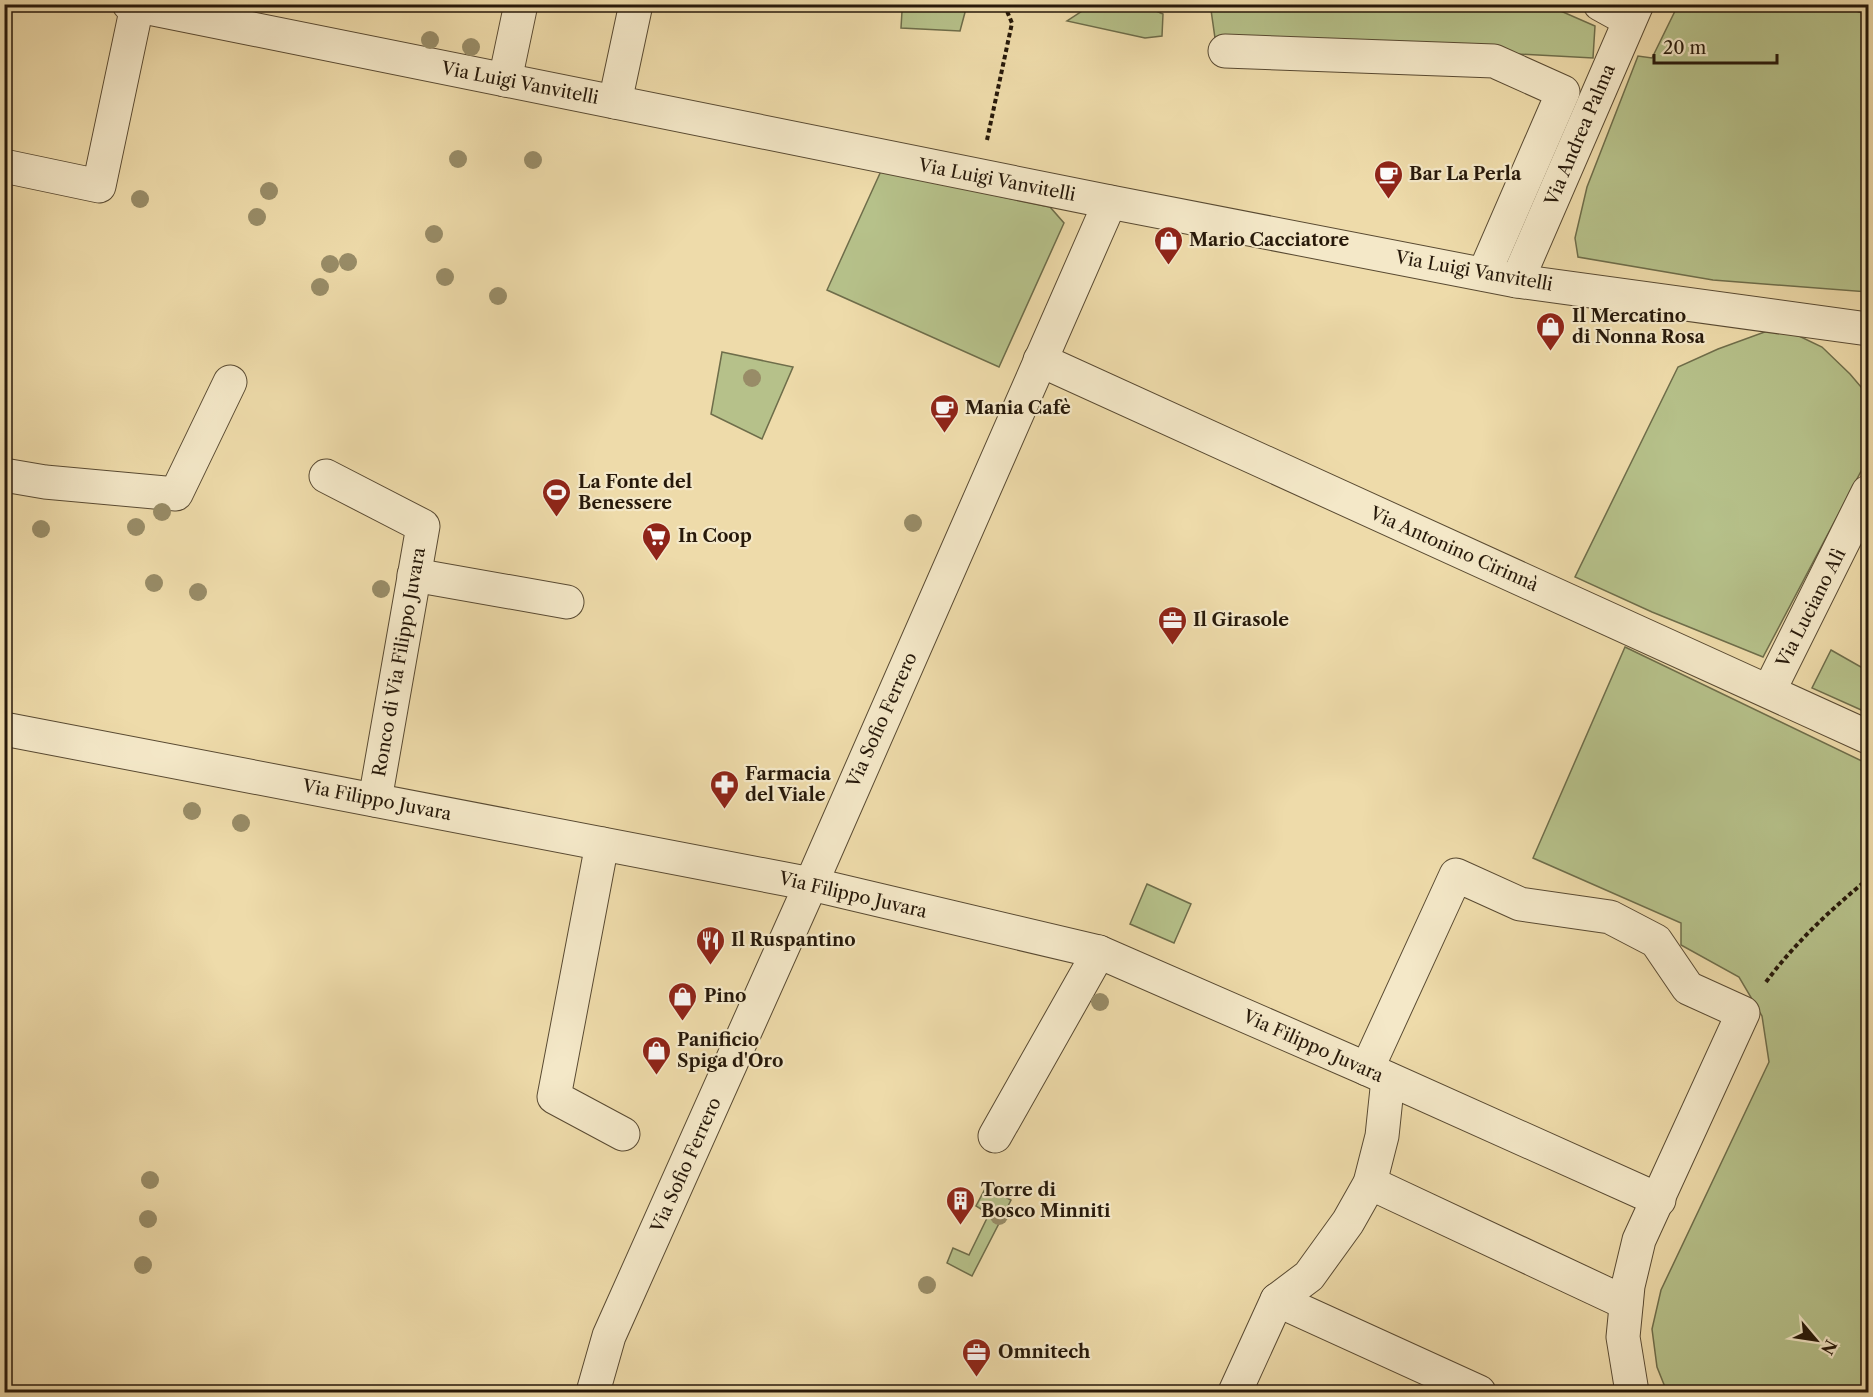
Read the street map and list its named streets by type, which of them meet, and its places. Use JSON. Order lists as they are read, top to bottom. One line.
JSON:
{"streets":{"street":["Via Luigi Vanvitelli","Via Andrea Palma","Via Antonino Cirinnà","Via Luciano Alì","Ronco di Via Filippo Juvara","Via Sofio Ferrero","Via Filippo Juvara"]},"crossings":[["Via Luigi Vanvitelli","Via Andrea Palma"],["Via Luigi Vanvitelli","Via Sofio Ferrero"],["Via Antonino Cirinnà","Via Luciano Alì"],["Via Antonino Cirinnà","Via Sofio Ferrero"],["Ronco di Via Filippo Juvara","Via Filippo Juvara"],["Via Sofio Ferrero","Via Filippo Juvara"]],"places":{"cafe":["Bar La Perla","Mania Cafè"],"shop":["Mario Cacciatore","Il Mercatino di Nonna Rosa","Pino","Panificio Spiga d'Oro"],"sports":["La Fonte del Benessere"],"supermarket":["In Coop"],"office":["Il Girasole","Omnitech"],"pharmacy":["Farmacia del Viale"],"restaurant":["Il Ruspantino"],"building":["Torre di Bosco Minniti"]},"scale_bar":"20 m","north":"bottom right"}
